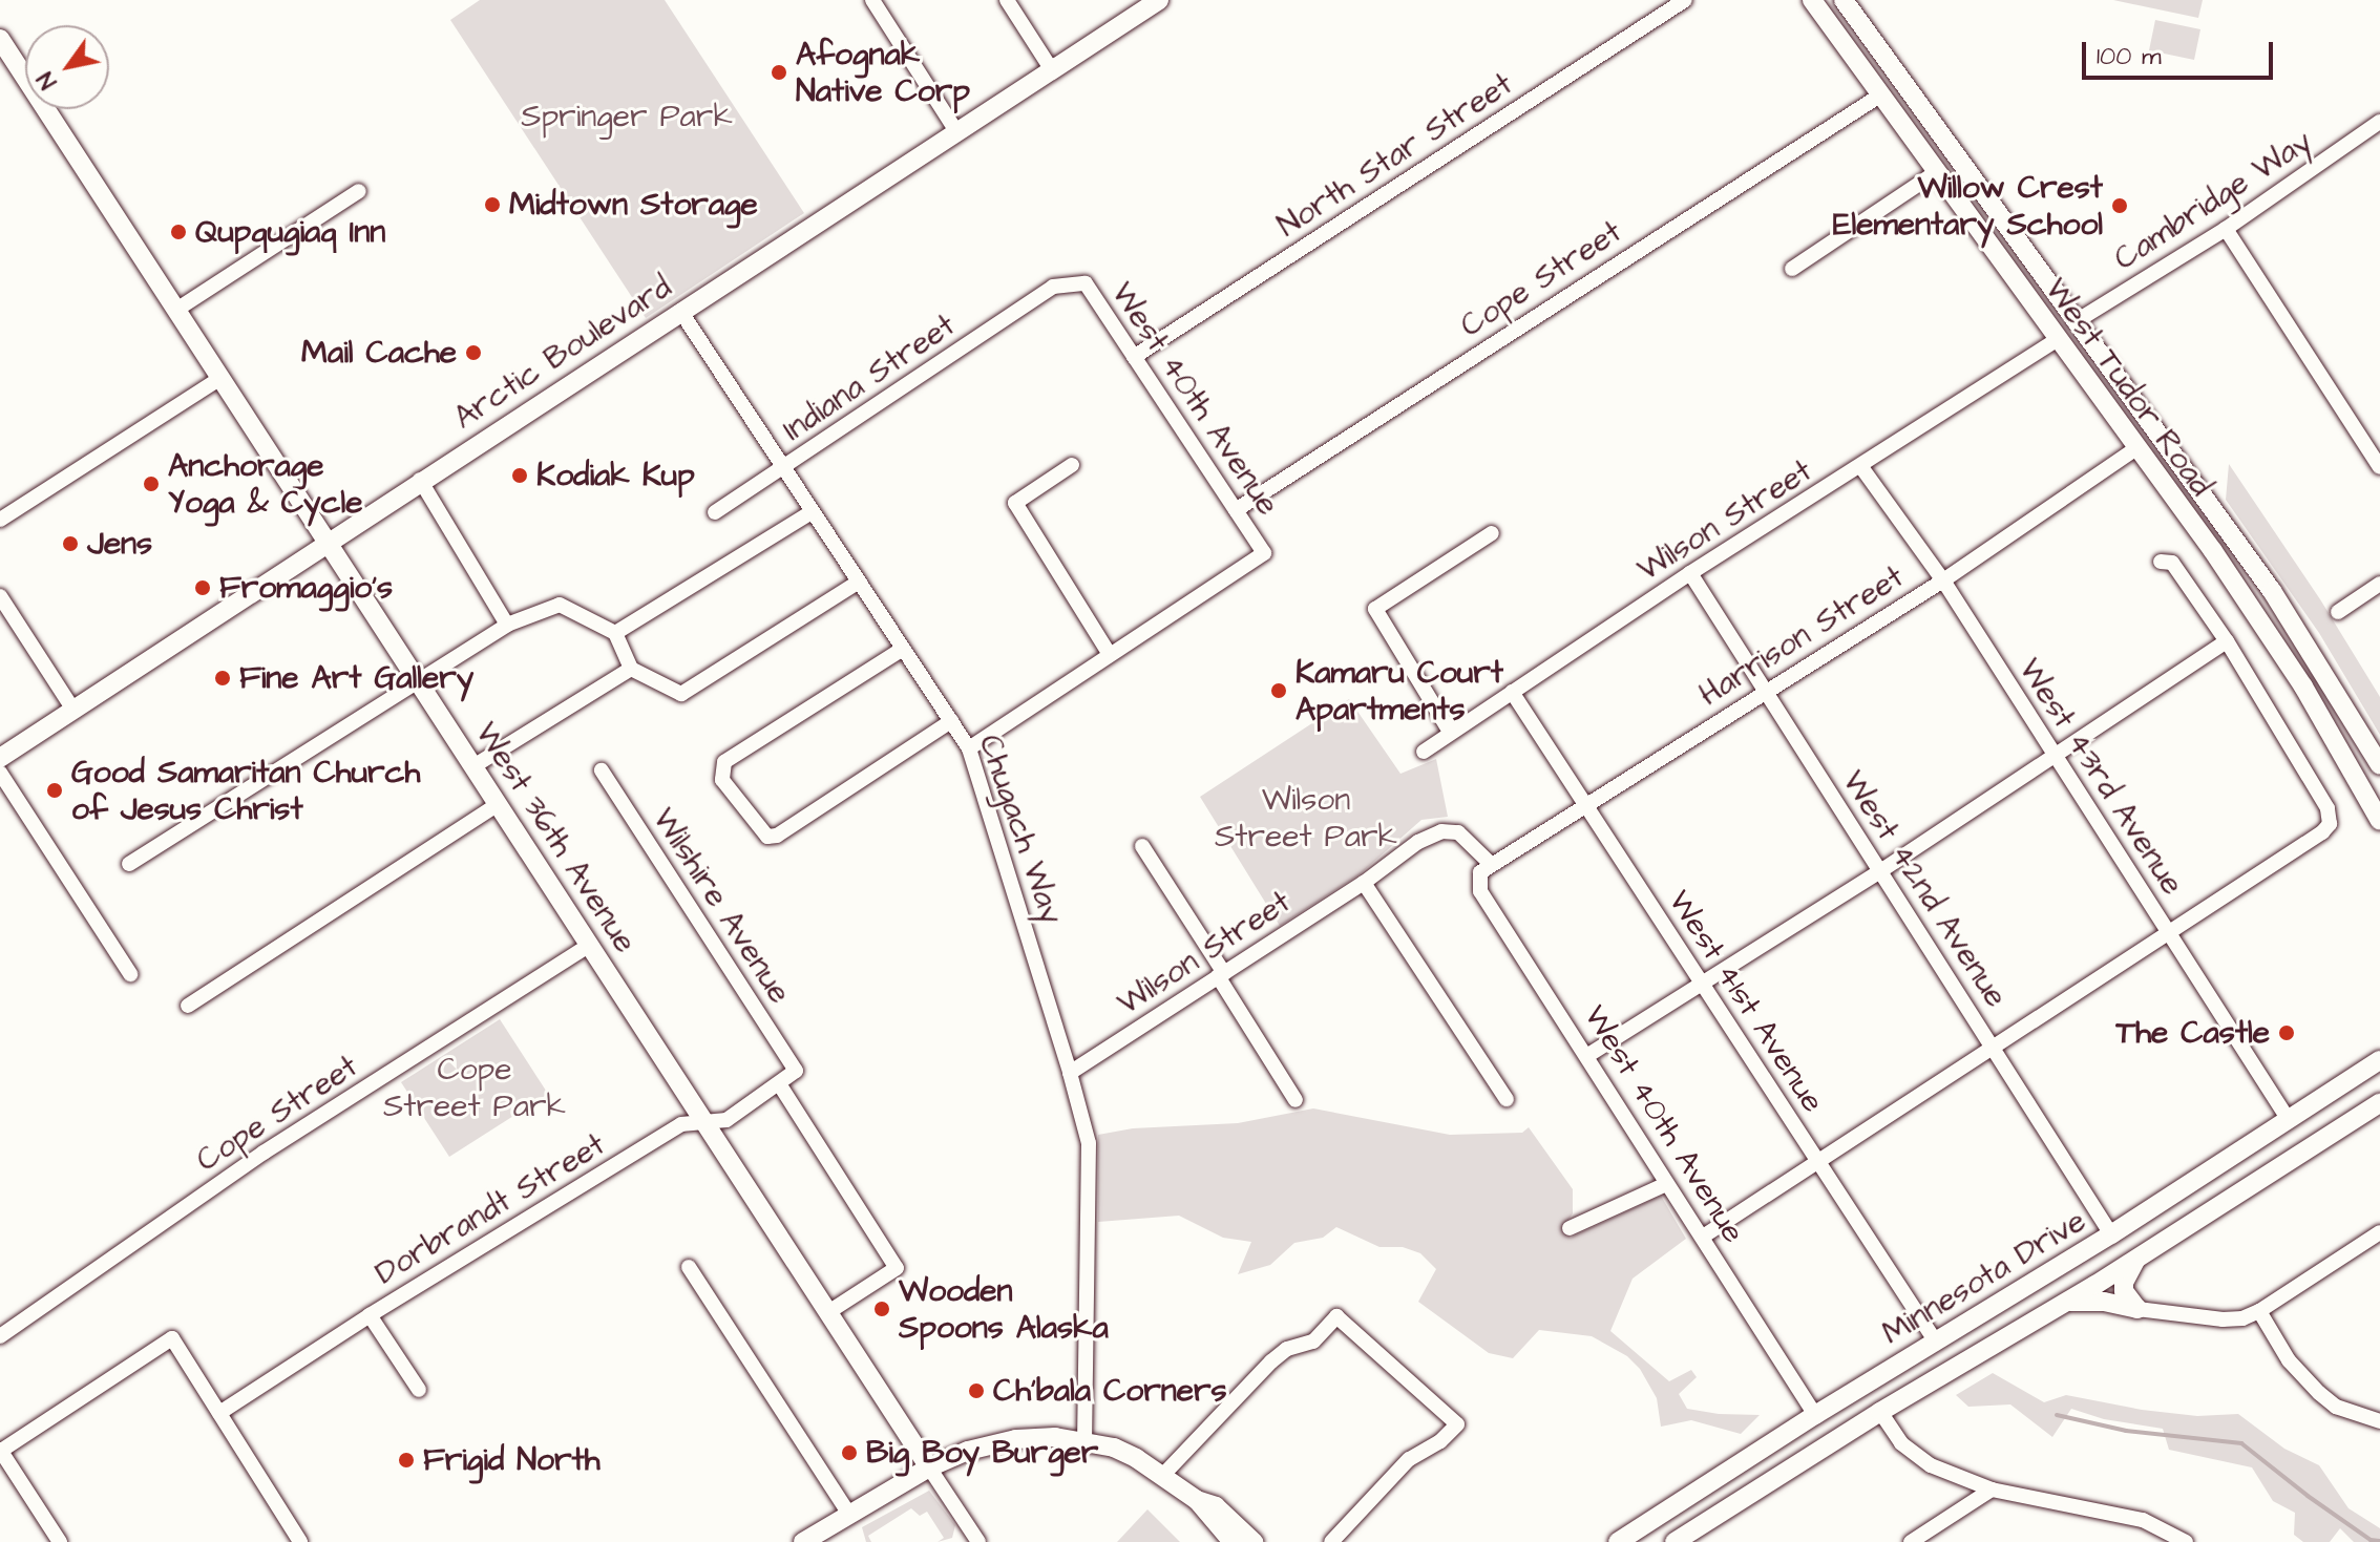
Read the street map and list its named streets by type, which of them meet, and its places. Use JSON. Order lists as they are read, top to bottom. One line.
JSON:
{"streets":{"main road":["Arctic Boulevard","West Tudor Road","West 36th Avenue","Minnesota Drive"],"street":["North Star Street","Cambridge Way","Cope Street","Indiana Street","West 40th Avenue","Wilson Street","Harrison Street","West 43rd Avenue","Chugach Way","West 42nd Avenue","Wilshire Avenue","West 41st Avenue","Dorbrandt Street"]},"crossings":[["North Star Street","West 40th Avenue"],["Cambridge Way","West Tudor Road"],["Cope Street","West Tudor Road"],["Cope Street","West 40th Avenue"],["Cope Street","West 36th Avenue"],["Arctic Boulevard","Chugach Way"],["Arctic Boulevard","West 36th Avenue"],["Indiana Street","West 40th Avenue"],["Indiana Street","Chugach Way"],["West Tudor Road","Wilson Street"],["West Tudor Road","Harrison Street"],["West 40th Avenue","Wilson Street"],["West 40th Avenue","Harrison Street"],["West 40th Avenue","Minnesota Drive"],["Wilson Street","Harrison Street"],["Wilson Street","West 43rd Avenue"],["Wilson Street","Chugach Way"],["Wilson Street","West 42nd Avenue"],["Wilson Street","West 41st Avenue"],["Harrison Street","West 43rd Avenue"],["Harrison Street","West 42nd Avenue"],["Harrison Street","West 41st Avenue"],["West 43rd Avenue","Minnesota Drive"],["West 36th Avenue","Dorbrandt Street"],["West 42nd Avenue","Minnesota Drive"],["Wilshire Avenue","Dorbrandt Street"],["West 41st Avenue","Minnesota Drive"]],"parks":["Springer Park","Wilson Street Park","Cope Street Park"],"places":["Afognak Native Corp","Midtown Storage","Willow Crest Elementary School","Qupqugiaq Inn","Mail Cache","Kodiak Kup","Anchorage Yoga & Cycle","Jens","Fromaggio's","Fine Art Gallery","Kamaru Court Apartments","Good Samaritan Church of Jesus Christ","The Castle","Wooden Spoons Alaska","Ch'bala Corners","Big Boy Burger","Frigid North"],"scale_bar":"100 m","north":"bottom left"}
